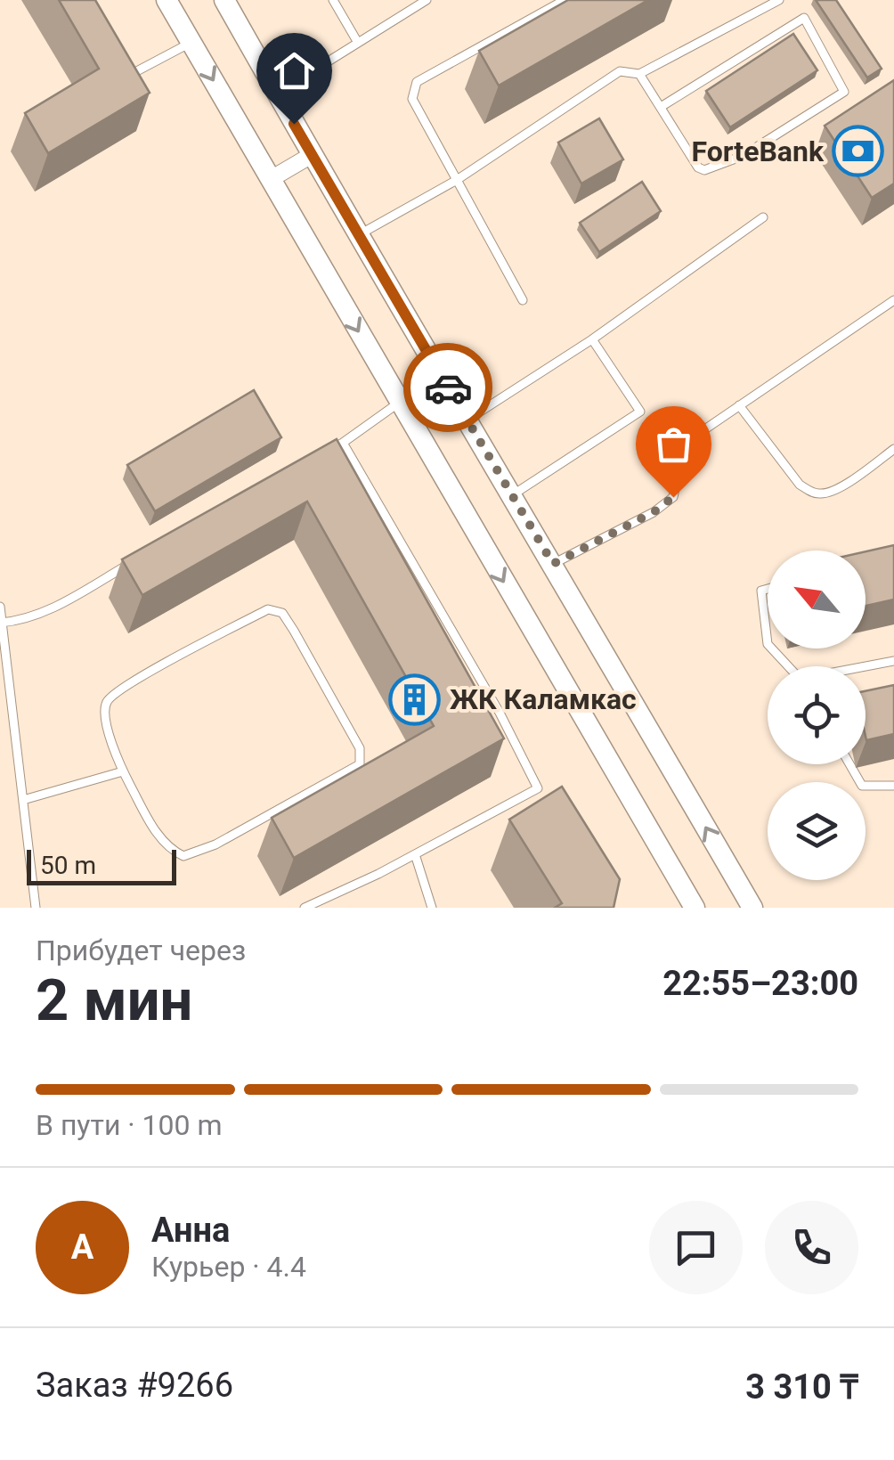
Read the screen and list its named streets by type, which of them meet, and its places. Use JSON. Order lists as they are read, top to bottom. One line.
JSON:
{"places":{"bank":["ForteBank"],"building":["ЖК Каламкас"]},"scale_bar":"50 m","north":"top left","page":{"scale":"50 m","heading":["2 мин","Прибудет через","22:55–23:00"],"panel":["Анна","Курьер · 4.4","Заказ #9266","3 310 ₸"],"bar":"В пути · 100 m","round":"А"}}
